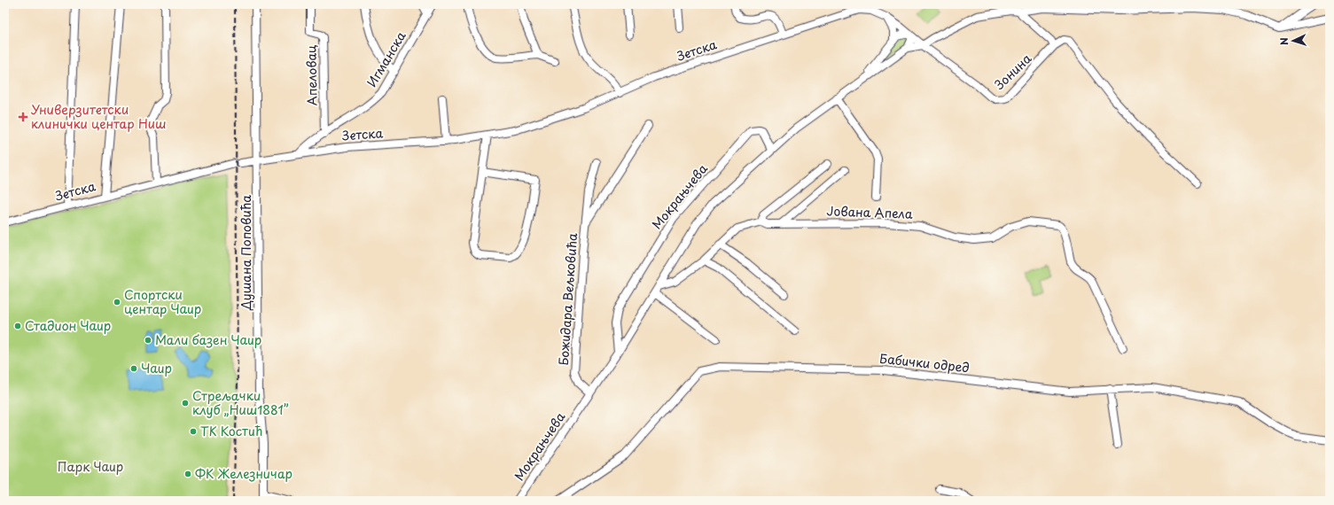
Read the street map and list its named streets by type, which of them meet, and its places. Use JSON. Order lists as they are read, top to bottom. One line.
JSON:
{"streets":{"street":["Зетска","Игманска","Зонина","Апеловац","Мокрањчева","Јована Апела","Душана Поповића","Божидара Вељковића","Бабички одред"]},"crossings":[["Зетска","Игманска"],["Зетска","Зонина"],["Зетска","Мокрањчева"],["Зетска","Душана Поповића"],["Игманска","Апеловац"],["Зонина","Мокрањчева"],["Мокрањчева","Јована Апела"],["Мокрањчева","Божидара Вељковића"]],"parks":["Парк Чаир"],"places":{"health":["Универзитетски клинички центар Ниш"],"other":["Спортски центар Чаир","Стадион Чаир","Мали базен Чаир","Чаир","Стрељачки клуб „Ниш1881”","ТК Костић","ФК Железничар"]},"north":"left"}
